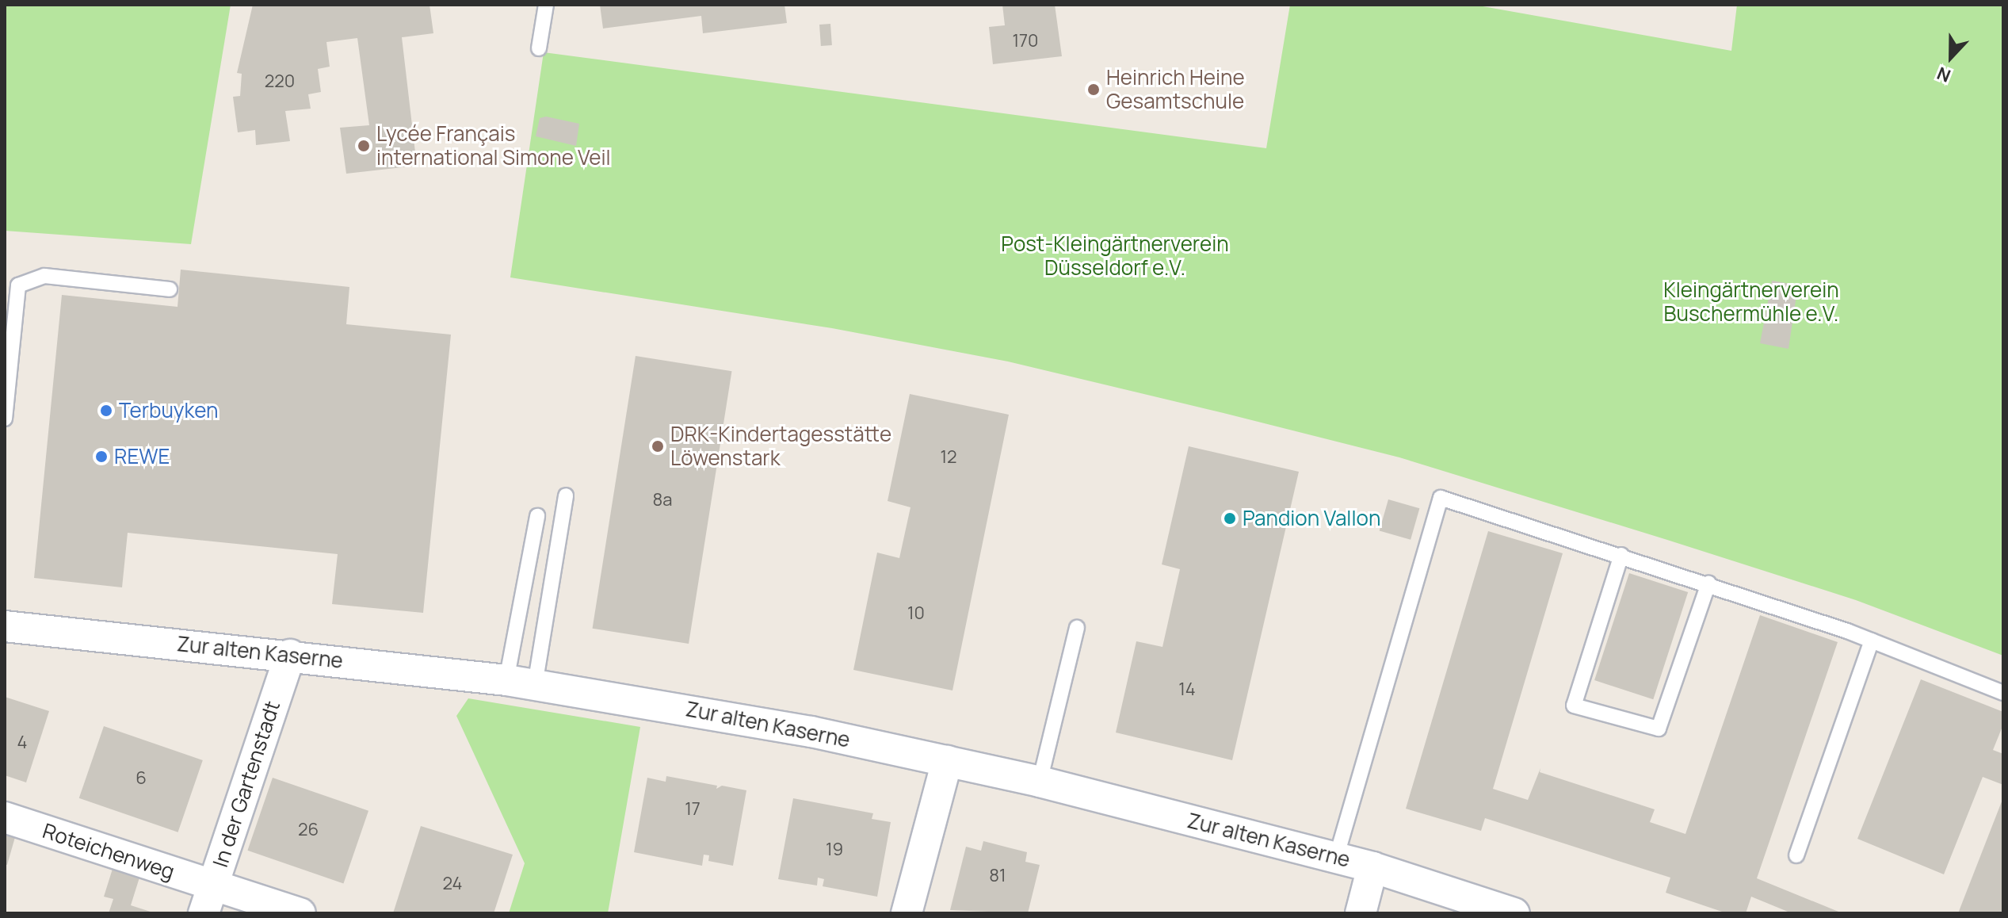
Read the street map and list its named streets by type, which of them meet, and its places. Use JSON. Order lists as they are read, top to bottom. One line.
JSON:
{"streets":{"street":["Zur alten Kaserne","In der Gartenstadt","Roteichenweg"]},"crossings":[["Zur alten Kaserne","In der Gartenstadt"],["In der Gartenstadt","Roteichenweg"]],"parks":["Post-Kleingärtnerverein Düsseldorf e.V.","Kleingärtnerverein Buschermühle e.V."],"places":["Heinrich Heine Gesamtschule","Lycée Français international Simone Veil","Terbuyken","DRK-Kindertagesstätte Löwenstark","REWE","Pandion Vallon"],"house_numbers":["170","220","12","8a","10","14","4","6","17","26","19","81","24"],"north":"bottom"}
